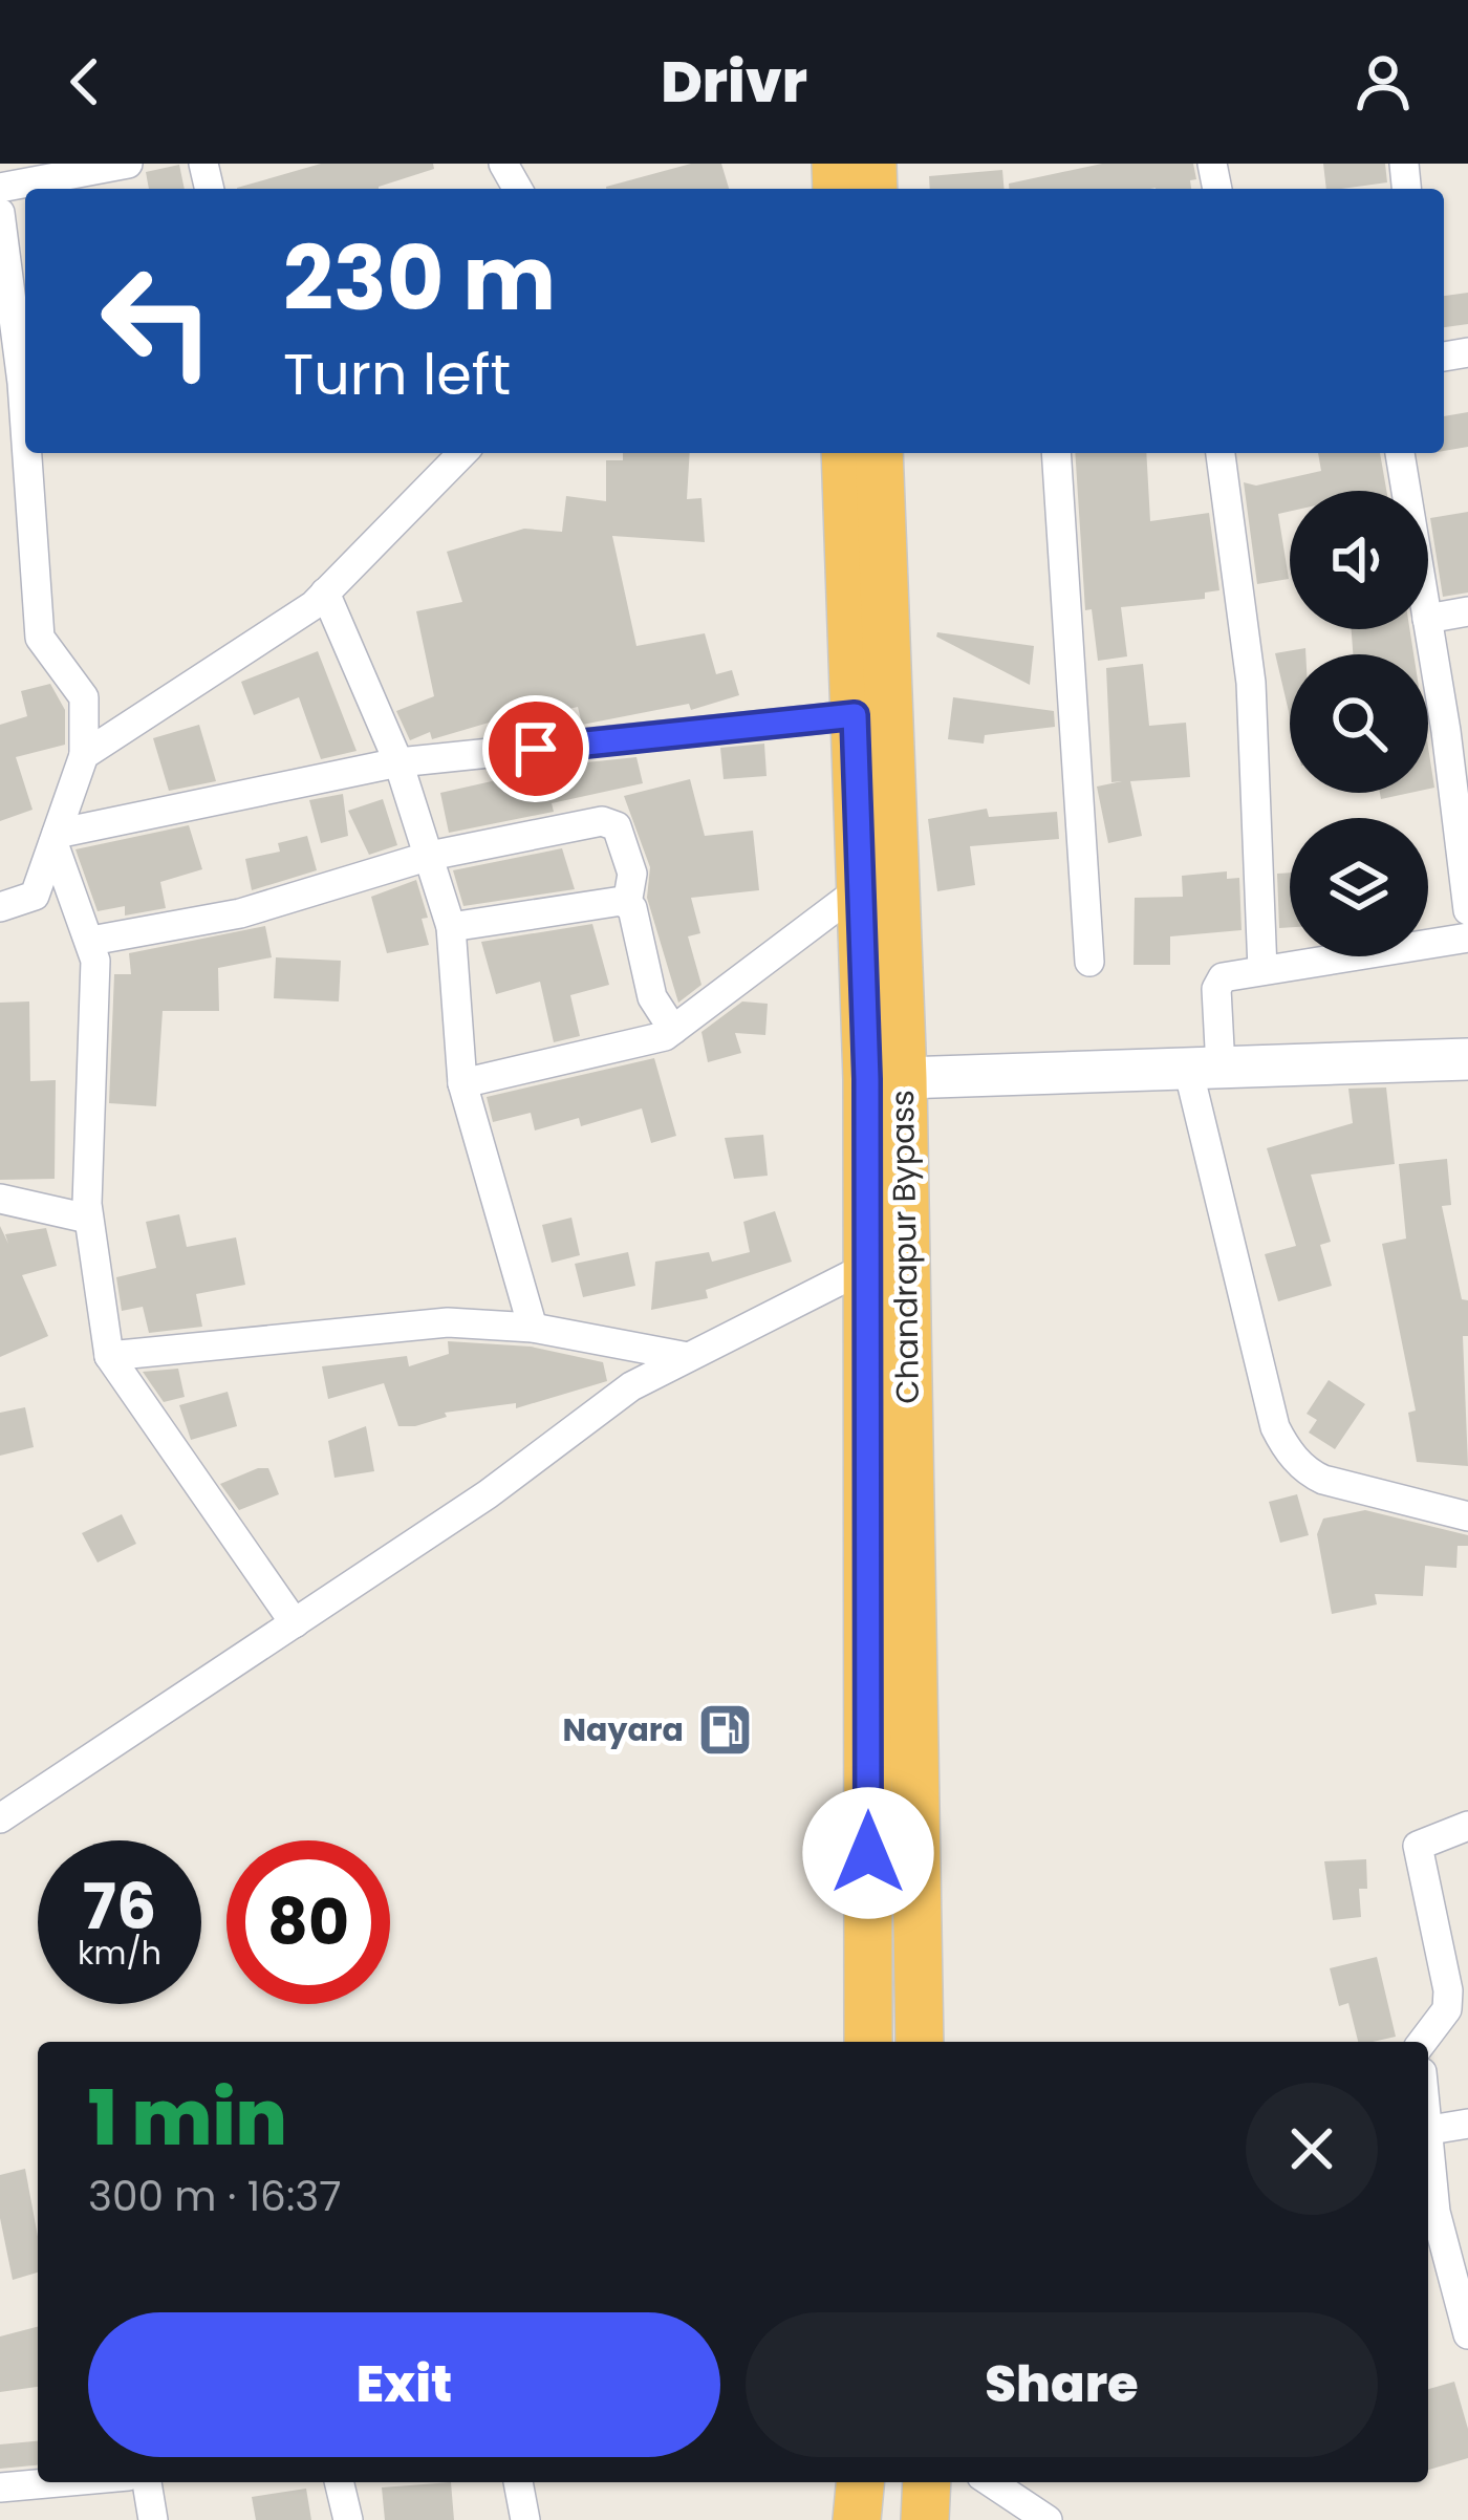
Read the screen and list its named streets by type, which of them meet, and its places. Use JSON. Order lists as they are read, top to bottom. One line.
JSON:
{"streets":{"highway":["Chandrapur Bypass"]},"places":{"fuel station":["Nayara"]},"page":{"header":"Drivr","turn":["230 m","Turn left"],"speed":"76 km/h","limit":"80","heading":["1 min","300 m · 16:37"],"buttons":["Exit","Share"]}}
